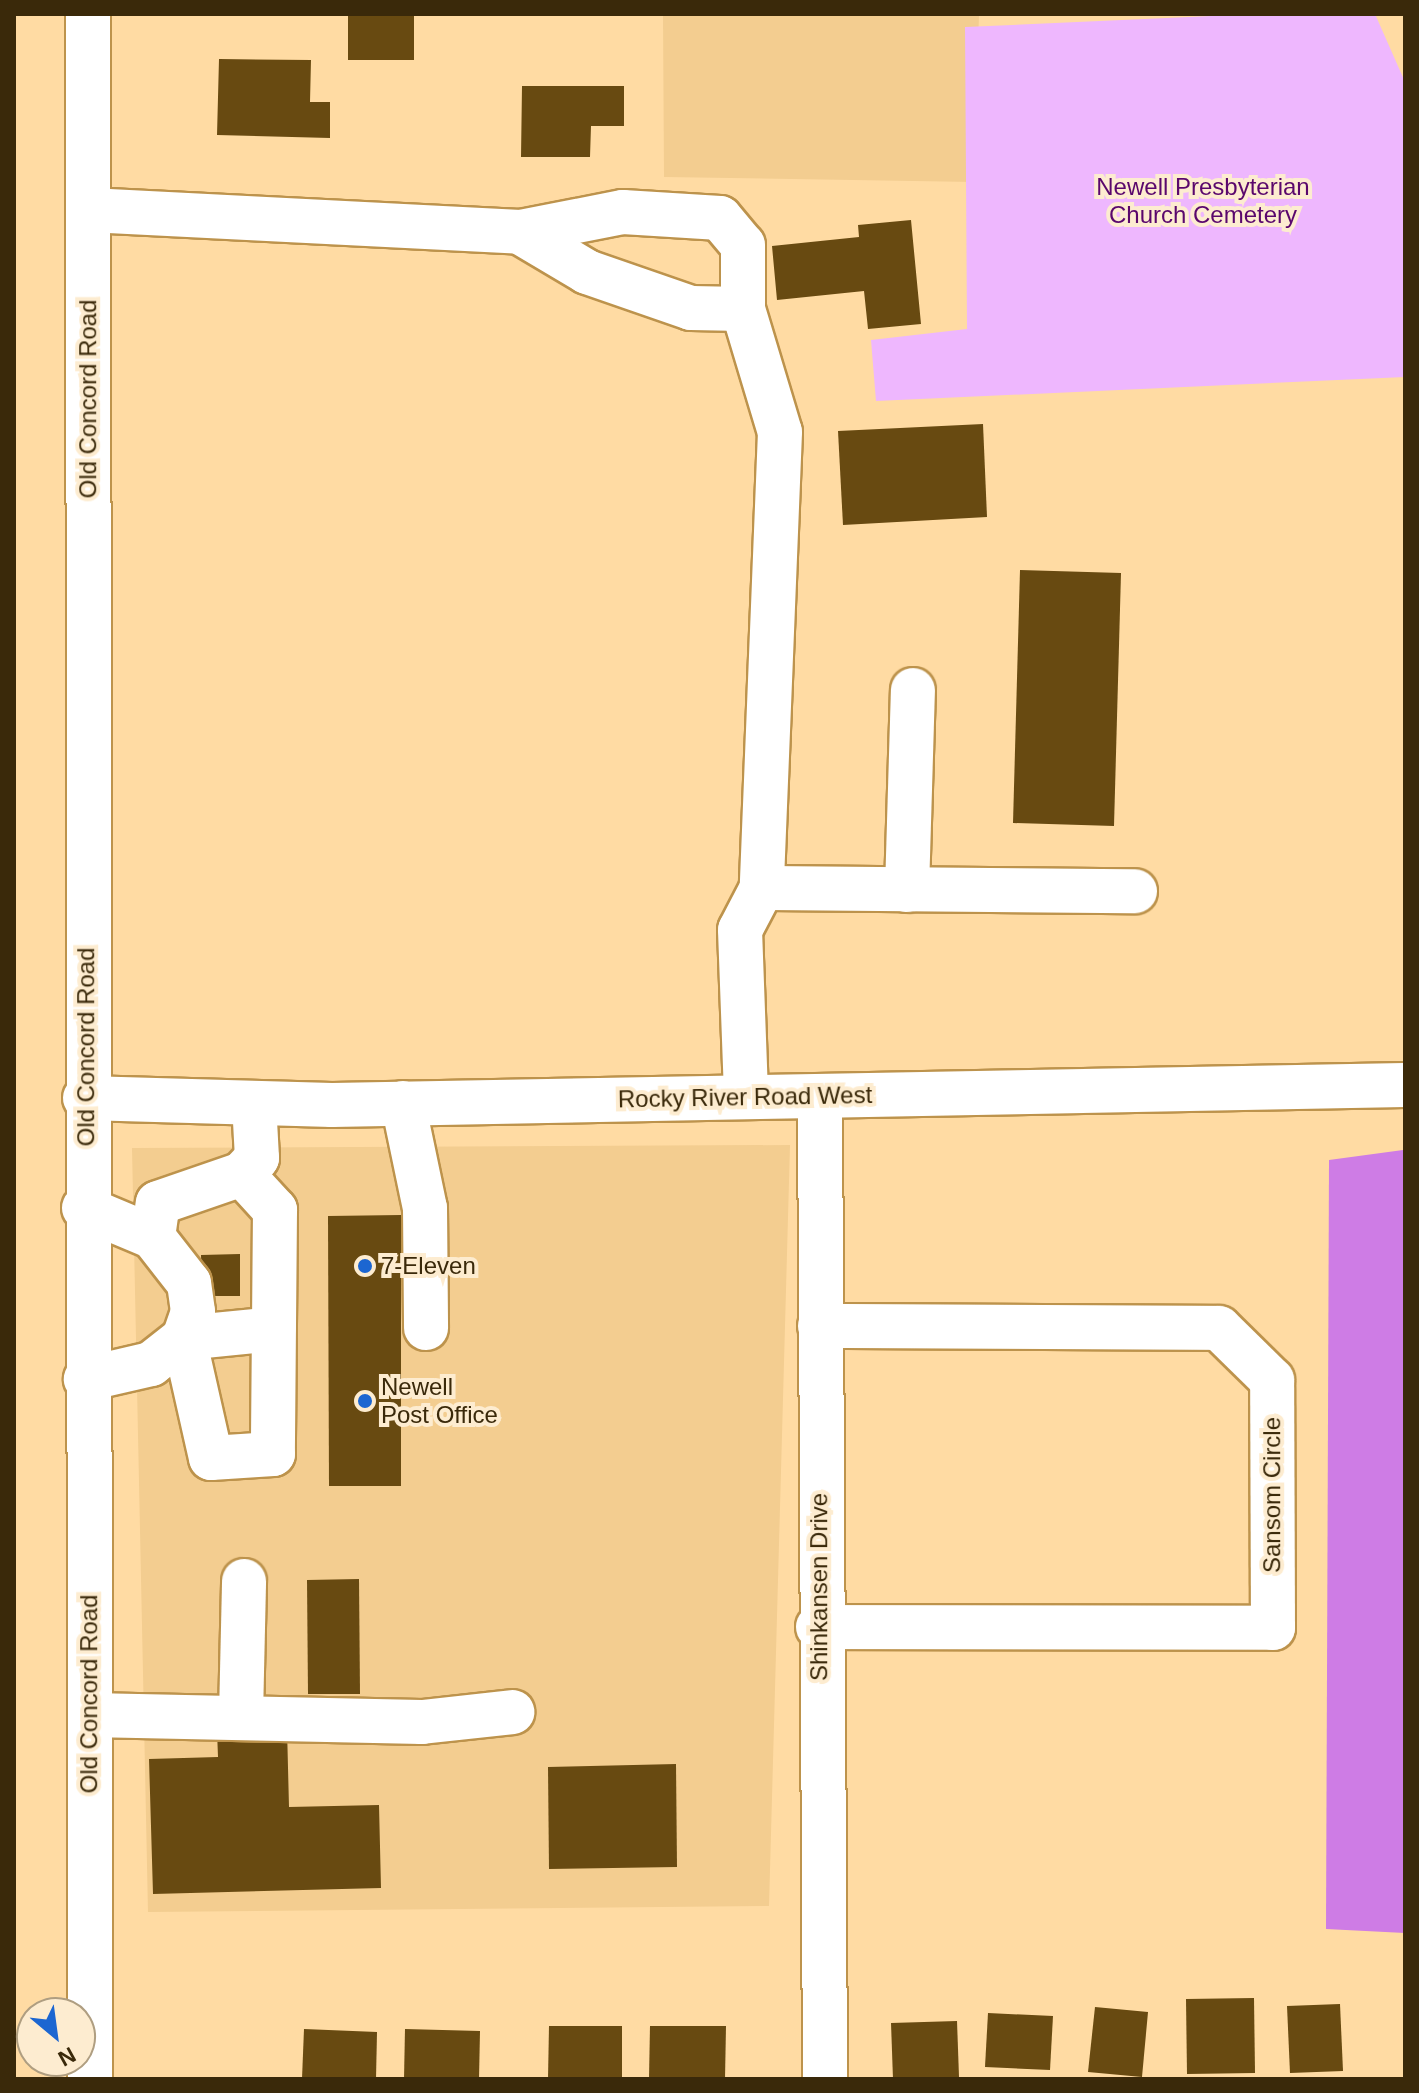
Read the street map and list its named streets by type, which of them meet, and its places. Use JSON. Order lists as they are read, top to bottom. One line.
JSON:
{"streets":{"street":["Old Concord Road","Rocky River Road West","Sansom Circle","Shinkansen Drive"]},"crossings":[["Old Concord Road","Rocky River Road West"],["Rocky River Road West","Shinkansen Drive"],["Sansom Circle","Shinkansen Drive"]],"parks":["Newell Presbyterian Church Cemetery"],"places":["7-Eleven","Newell Post Office"],"north":"bottom right"}
